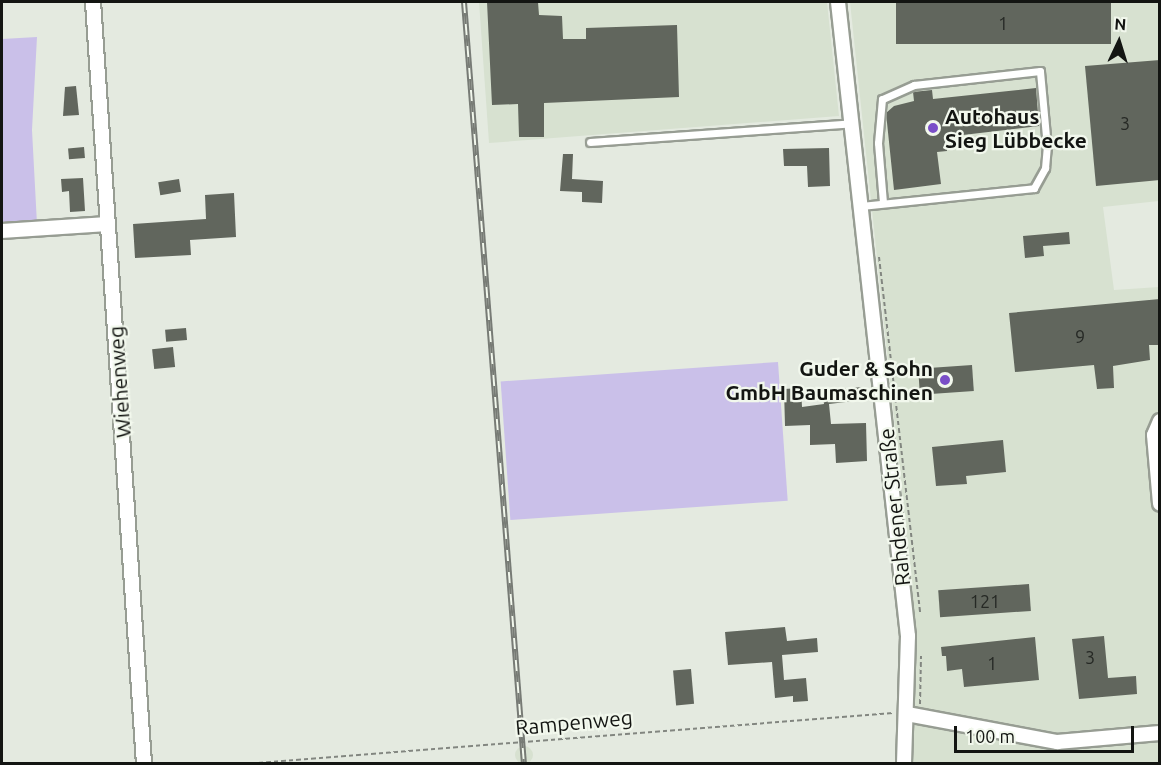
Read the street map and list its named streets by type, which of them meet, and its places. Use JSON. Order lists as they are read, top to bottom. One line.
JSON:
{"streets":{"street":["Wiehenweg","Rahdener Straße"],"path":["Rampenweg"]},"crossings":[["Rahdener Straße","Rampenweg"]],"places":["Autohaus Sieg Lübbecke","Guder & Sohn GmbH Baumaschinen"],"house_numbers":["1","3","9","121","3","1"],"scale_bar":"100 m","north":"top"}
